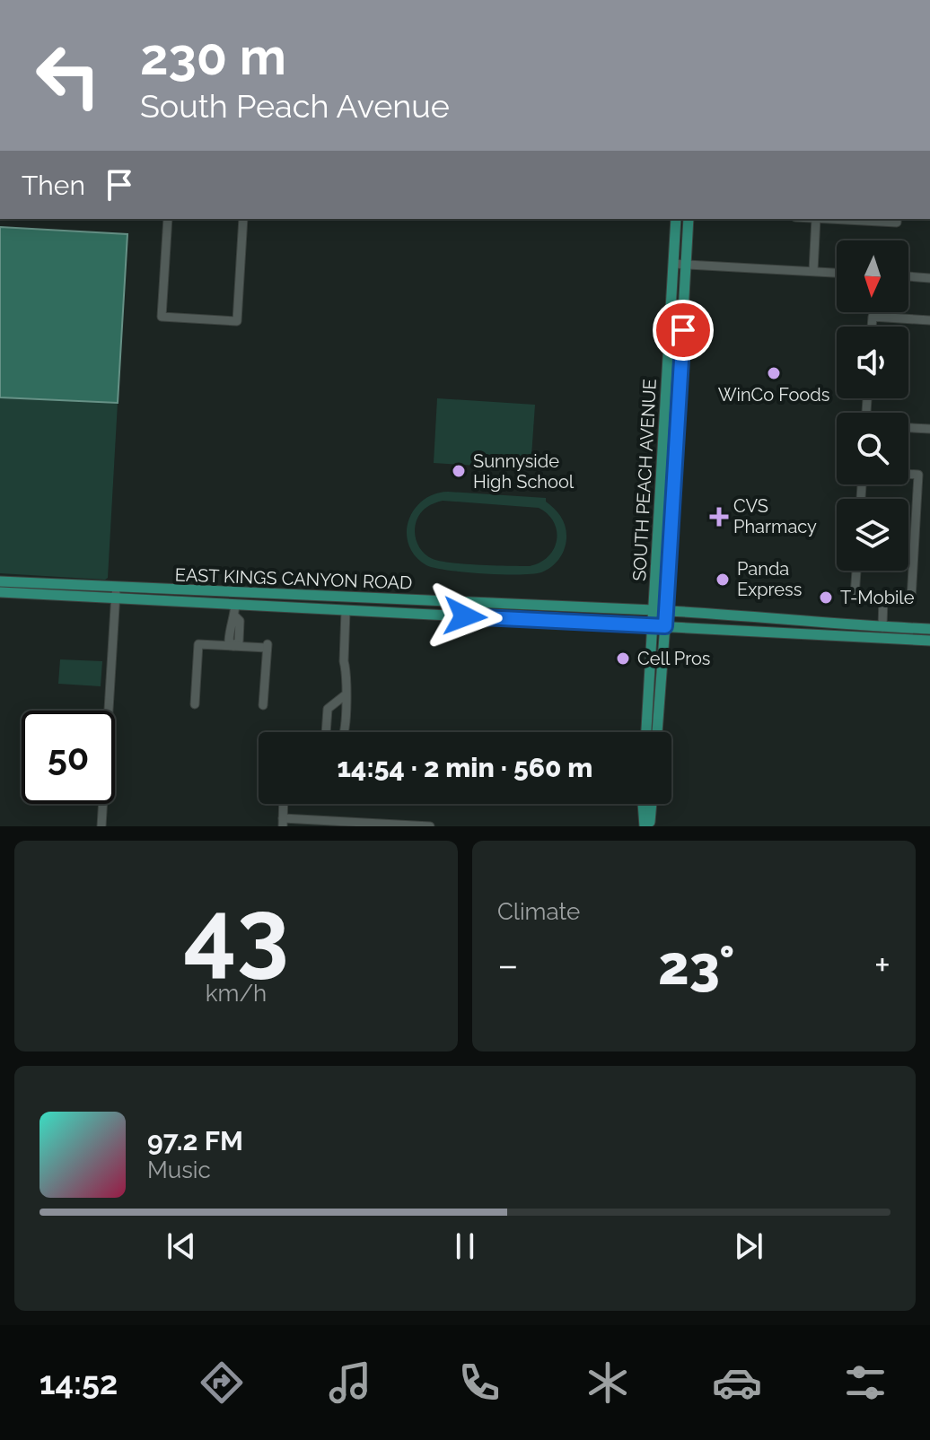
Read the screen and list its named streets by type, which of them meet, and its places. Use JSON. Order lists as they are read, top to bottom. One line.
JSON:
{"streets":{"main road":["SOUTH PEACH AVENUE","EAST KINGS CANYON ROAD"]},"crossings":[["SOUTH PEACH AVENUE","EAST KINGS CANYON ROAD"]],"places":{"other":["WinCo Foods","Sunnyside High School","Panda Express","T-Mobile","Cell Pros"],"health":["CVS Pharmacy"]},"north":"bottom","page":{"turn":["230 m","South Peach Avenue"],"then":"Then","limit":"50","trip":"14:54 · 2 min · 560 m","tile":[["43","km/h"],"Climate"],"heat":["−","23°","+"],"song":["97.2 FM","Music"],"tabs":"14:52"}}
